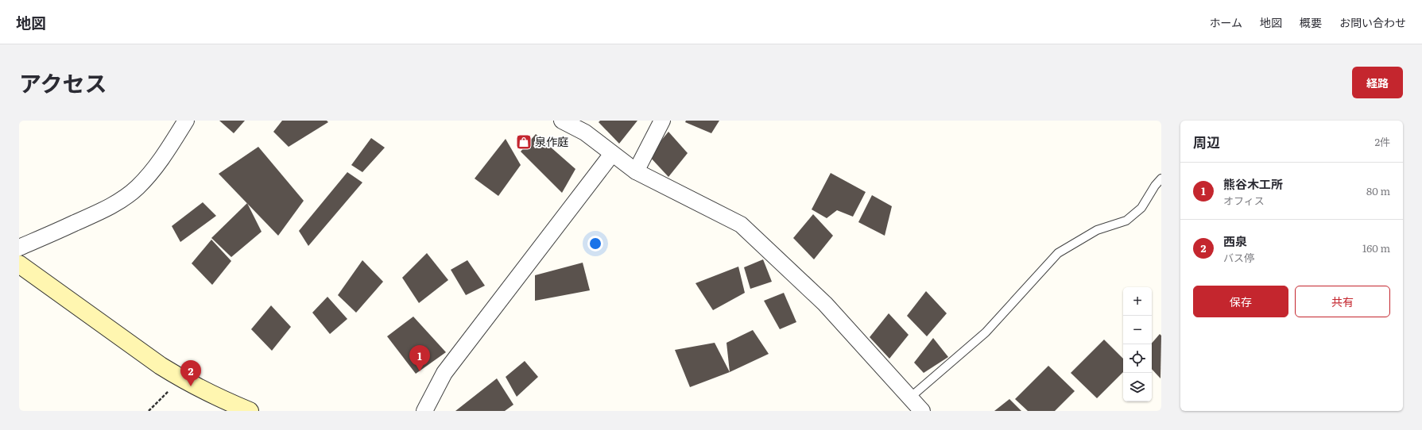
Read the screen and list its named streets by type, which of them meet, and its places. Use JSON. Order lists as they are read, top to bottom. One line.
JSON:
{"places":{"shop":["泉作庭"]},"page":{"header":"地図","nav":["ホーム","地図","概要","お問い合わせ"],"title":"アクセス","buttons":["経路",["保存","共有"]],"heading":["周辺","2件"],"list":[{"mark":"1","name":"熊谷木工所","note":"オフィス","value":"80 m"},{"mark":"2","name":"西泉","note":"バス停","value":"160 m"}],"map_buttons":["+","−"],"pins":["1","2"]}}
